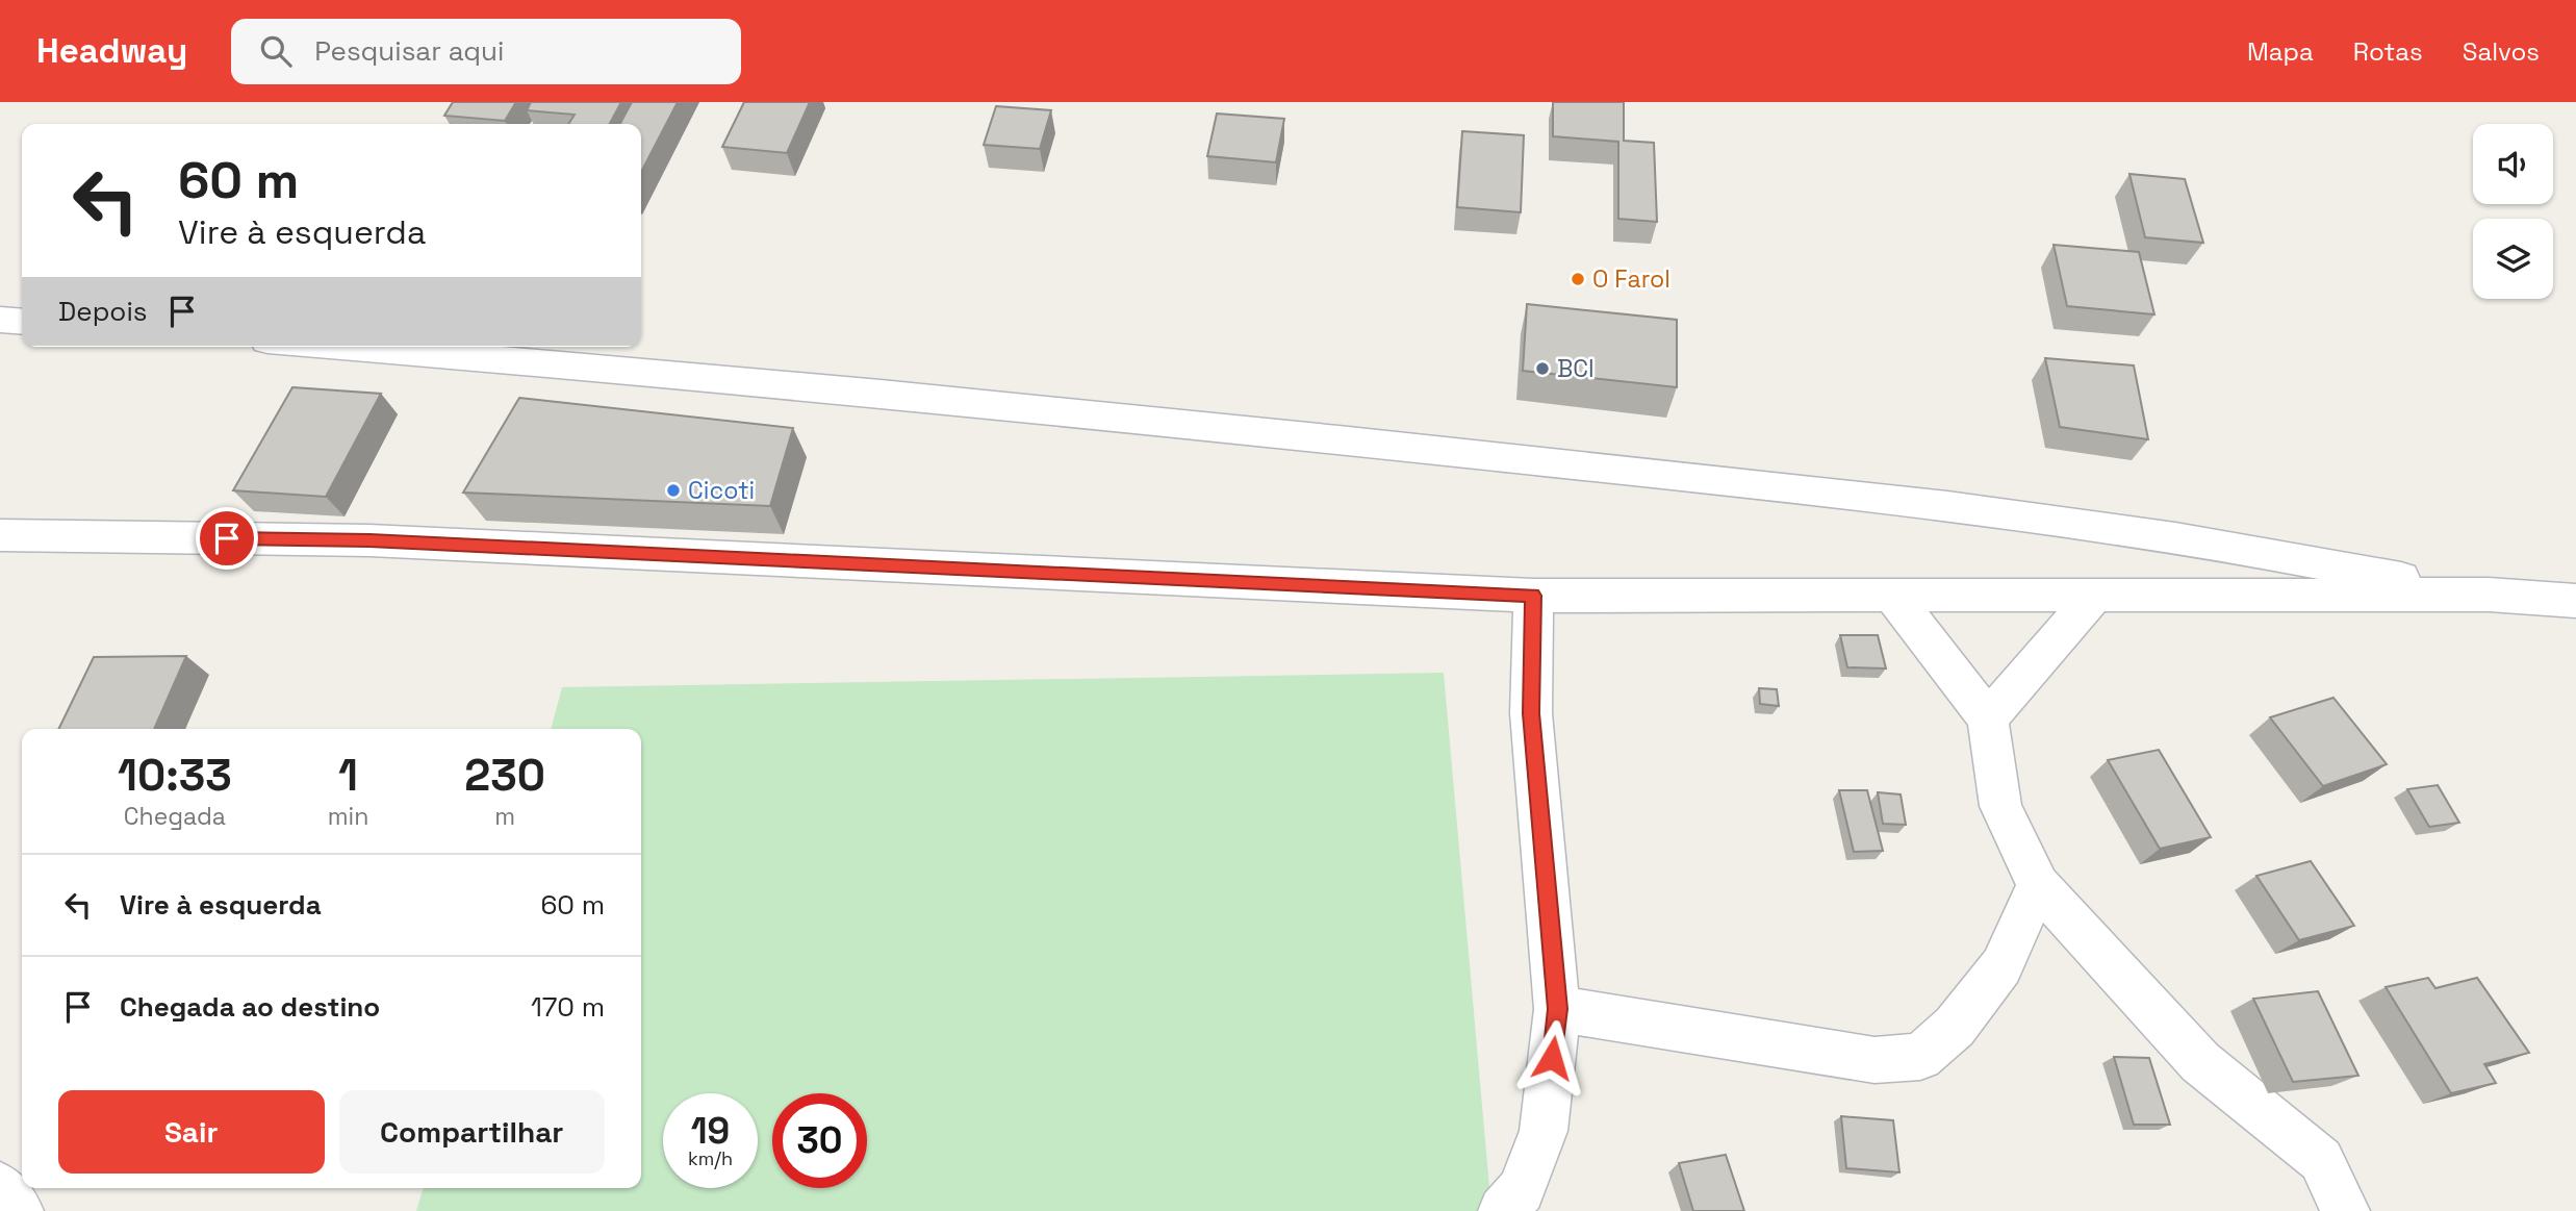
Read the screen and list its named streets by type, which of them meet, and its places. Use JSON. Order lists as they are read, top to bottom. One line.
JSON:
{"places":["O Farol","BCI","Cicoti"],"page":{"header":"Headway","search":"Pesquisar aqui","nav":["Mapa","Rotas","Salvos"],"turn":["60 m","Vire à esquerda"],"then":"Depois","eta":["10:33","Chegada","1","min","230","m"],"list":[{"name":"Vire à esquerda","value":"60 m"},{"name":"Chegada ao destino","value":"170 m"}],"buttons":["Sair","Compartilhar"],"speed":"19 km/h","limit":"30"}}
